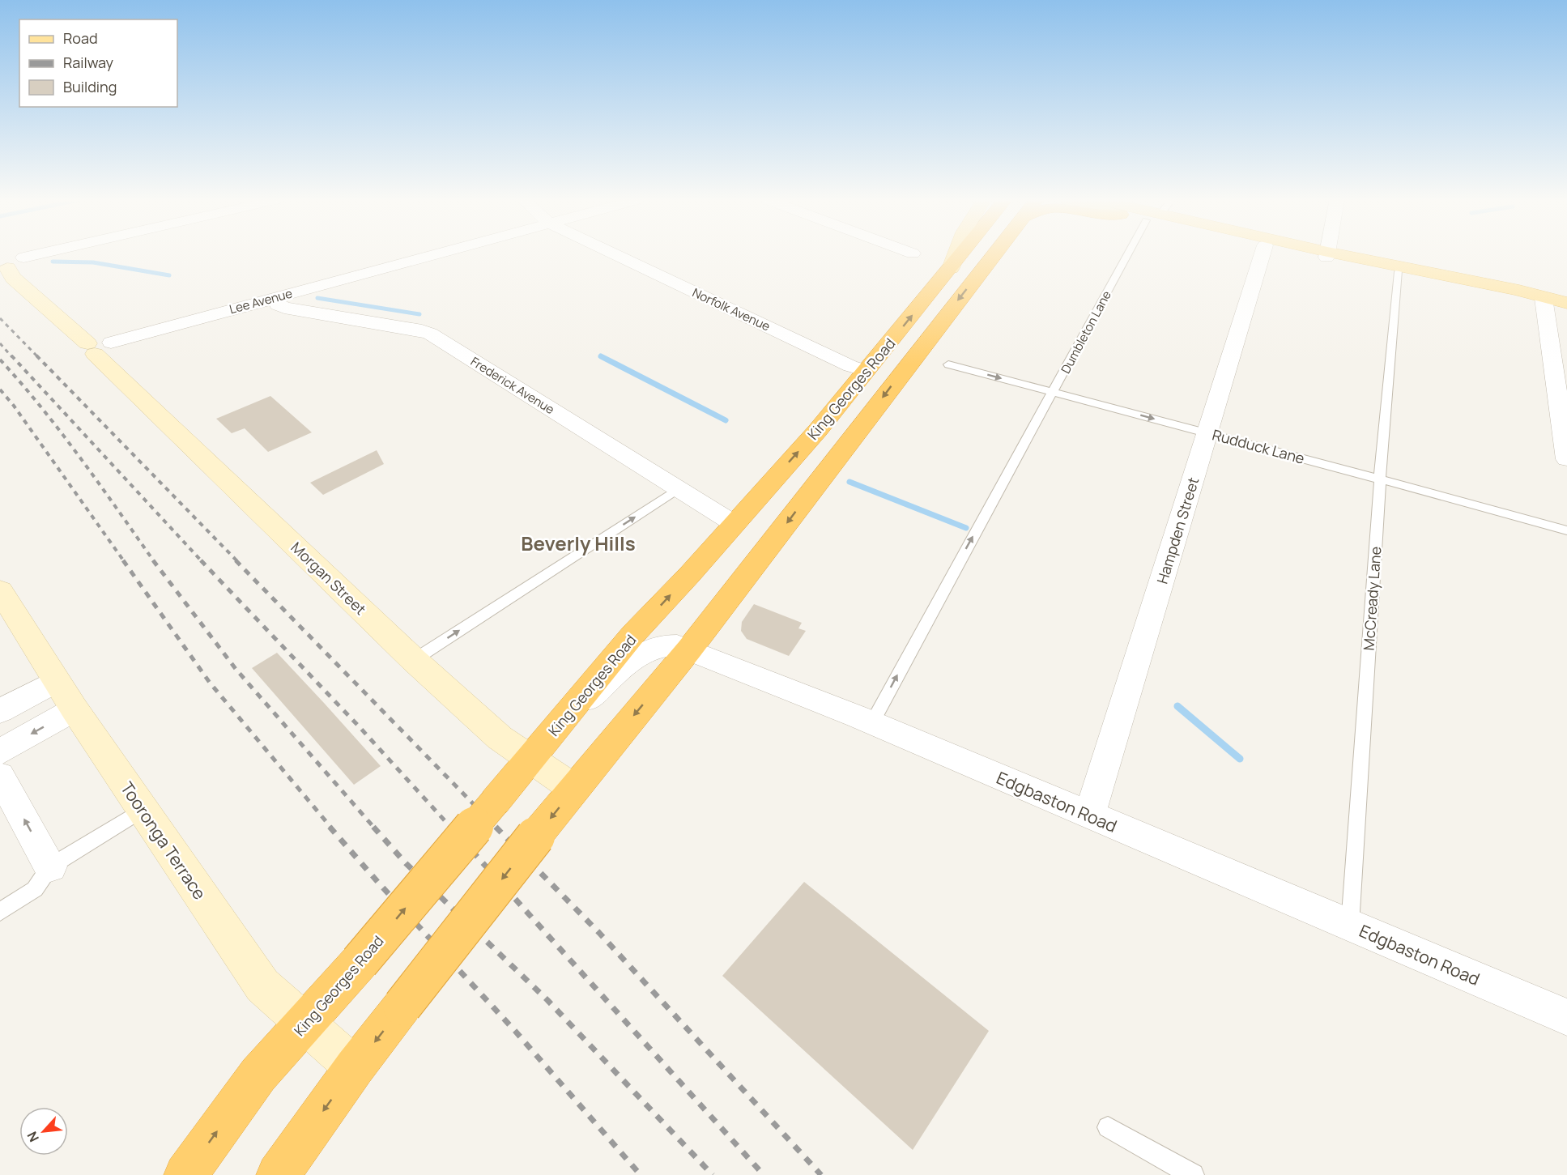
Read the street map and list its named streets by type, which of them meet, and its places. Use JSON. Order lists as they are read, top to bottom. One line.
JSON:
{"streets":{"highway":["King Georges Road"],"street":["Lee Avenue","Norfolk Avenue","Frederick Avenue","Hampden Street","Morgan Street","Edgbaston Road","Tooronga Terrace"],"lane":["Dumbleton Lane","Rudduck Lane","McCready Lane"]},"crossings":[["Lee Avenue","Frederick Avenue"],["Lee Avenue","Morgan Street"],["Norfolk Avenue","King Georges Road"],["Dumbleton Lane","Rudduck Lane"],["Dumbleton Lane","Edgbaston Road"],["Frederick Avenue","King Georges Road"],["King Georges Road","Morgan Street"],["King Georges Road","Edgbaston Road"],["King Georges Road","Tooronga Terrace"],["Rudduck Lane","Hampden Street"],["Rudduck Lane","McCready Lane"],["Hampden Street","Edgbaston Road"],["McCready Lane","Edgbaston Road"]],"one_way":["Dumbleton Lane","Rudduck Lane"],"districts":["Beverly Hills"],"legend":["Road","Railway","Building"],"north":"bottom left"}
